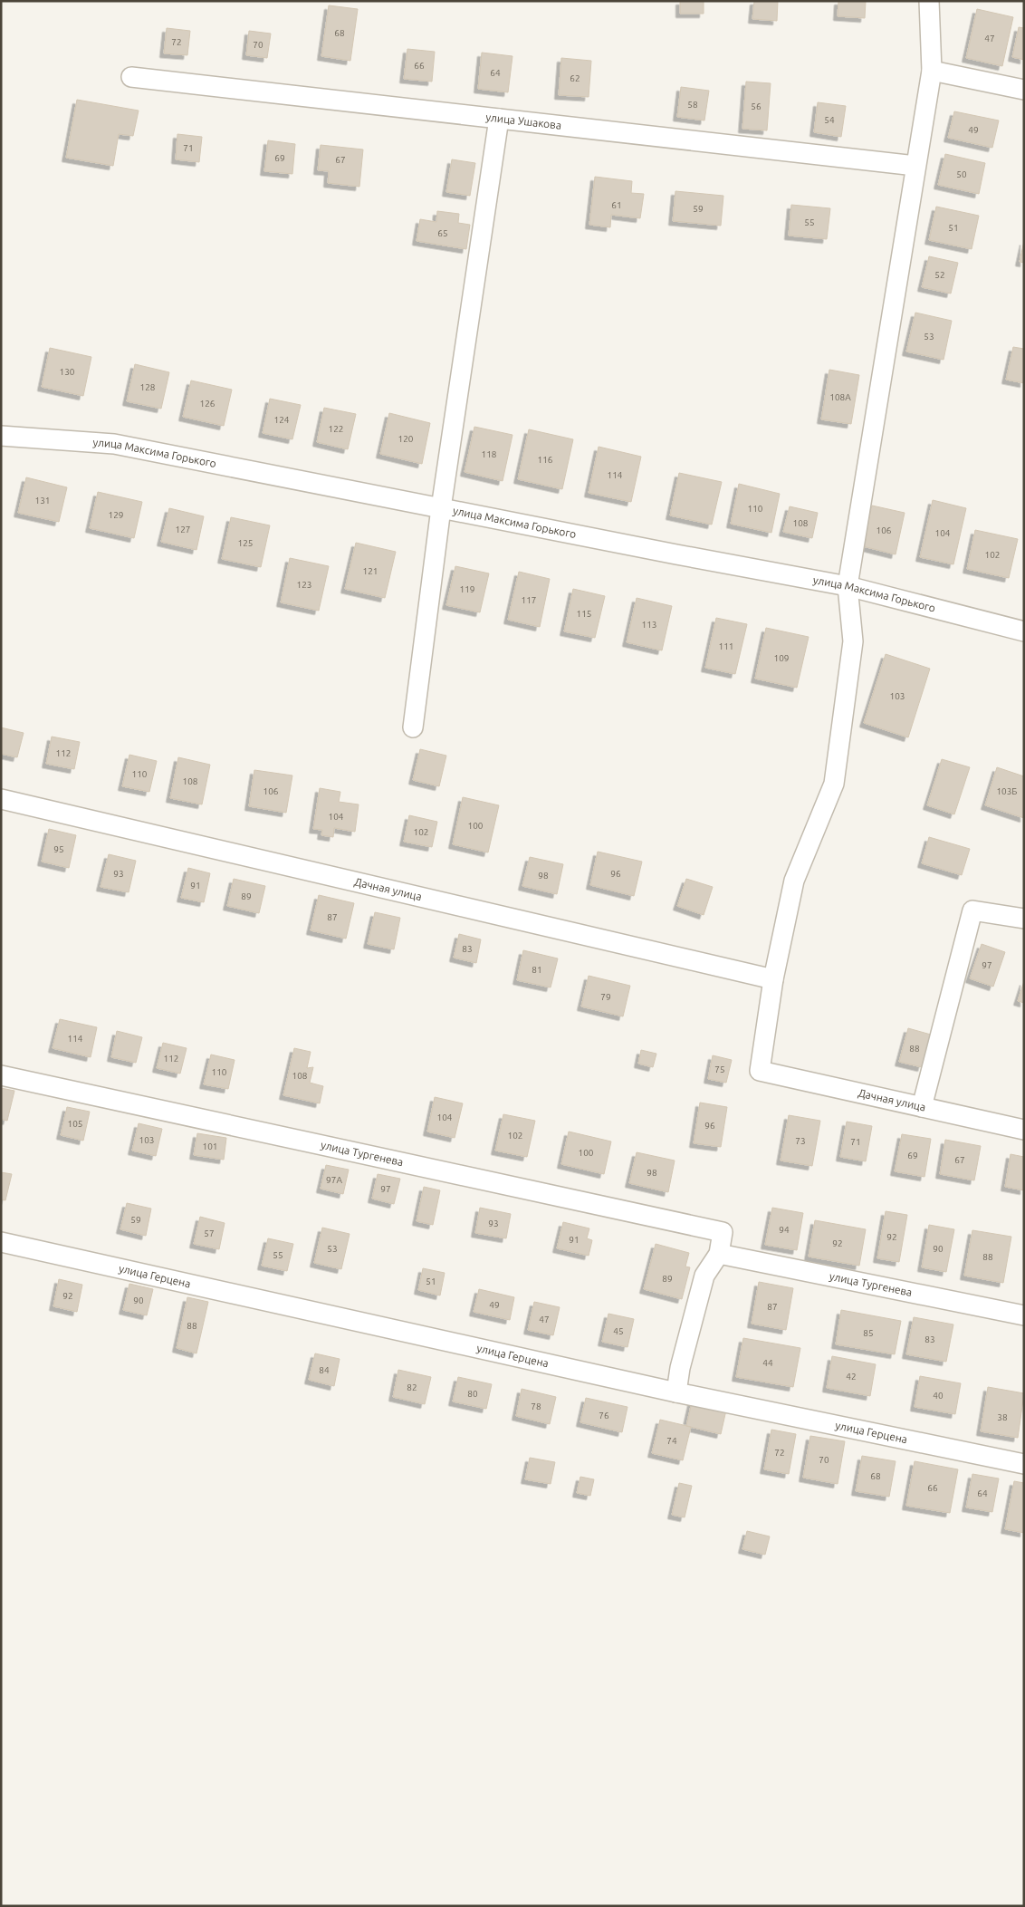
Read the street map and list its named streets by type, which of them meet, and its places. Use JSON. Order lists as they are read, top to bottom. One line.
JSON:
{"streets":{"street":["улица Ушакова","улица Максима Горького","Дачная улица","улица Тургенева","улица Герцена"]},"house_numbers":["68","47","72","70","66","64","62","58","56","54","49","71","69","67","50","61","59","55","51","65","52","53","130","128","108А","126","124","122","120","118","116","114","131","110","129","108","127","106","104","125","102","121","123","119","117","115","113","111","109","103","112","110","108","106","103Б","104","100","102","95","93","96","98","91","89","87","83","97","81","79","114","88","112","75","110","108","104","105","96","102","103","73","71","101","100","69","67","98","97А","97","59","93","94","57","92","91","92","53","90","55","88","89","51","92","90","49","87","47","88","45","85","83","44","84","42","82","80","40","78","76","38","74","72","70","68","66","64"]}
